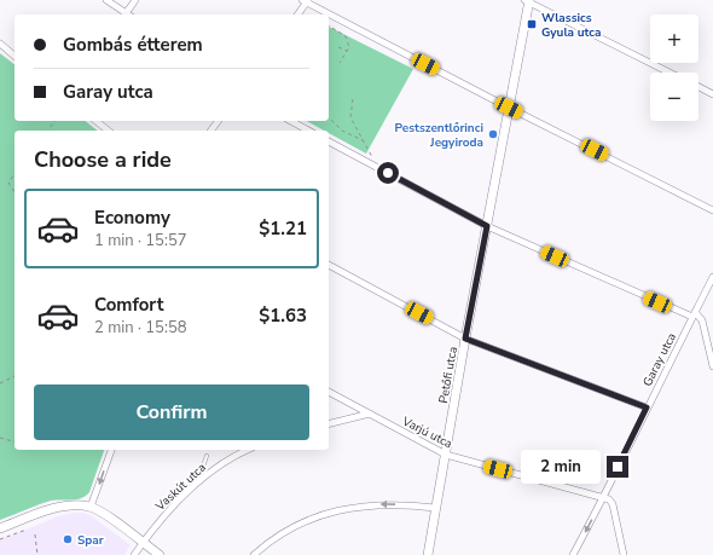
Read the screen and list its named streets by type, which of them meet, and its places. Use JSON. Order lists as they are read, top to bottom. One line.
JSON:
{"streets":{"main road":["Petőfi utca"],"street":["Garay utca","Varjú utca","Vaskút utca"]},"crossings":[["Garay utca","Varjú utca"],["Petőfi utca","Varjú utca"]],"places":{"transit":["Wlassics Gyula utca"],"other":["Pestszentlőrinci Jegyiroda","Spar"]},"page":{"map_buttons":["+","−"],"banner":["Gombás étterem","Garay utca"],"heading":"Choose a ride","list":[{"name":"Economy","note":"1 min · 15:57","value":"$1.21"},{"name":"Comfort","note":"2 min · 15:58","value":"$1.63"}],"buttons":"Confirm","bubble":"2 min"}}
